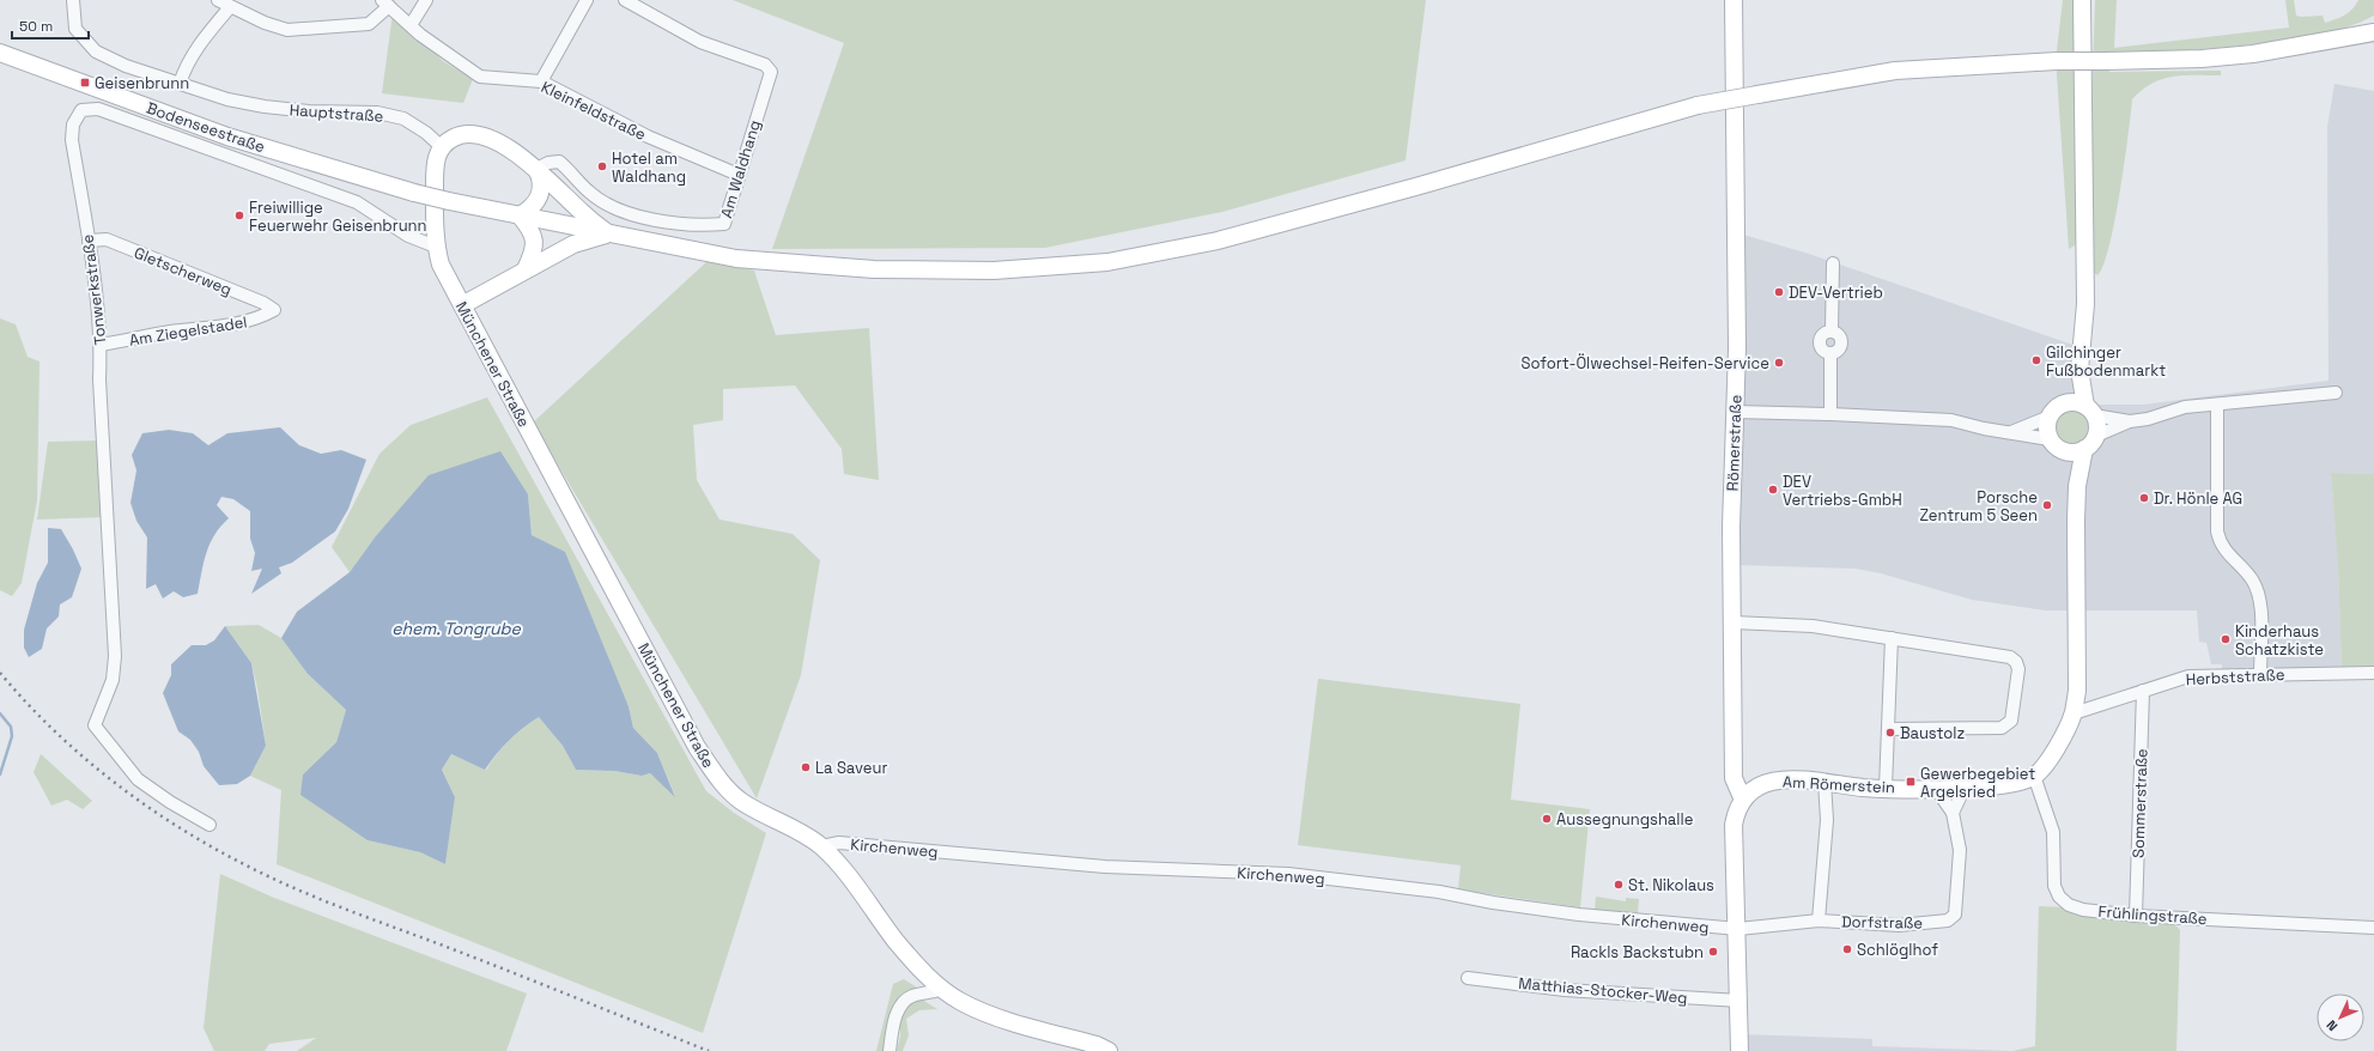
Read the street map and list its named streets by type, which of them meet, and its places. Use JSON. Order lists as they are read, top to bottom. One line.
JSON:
{"streets":{"street":["Kleinfeldstraße","Hauptstraße","Bodenseestraße","Am Waldhang","Gletscherweg","Tonwerkstraße","Am Ziegelstadel","Münchener Straße","Römerstraße","Herbststraße","Am Römerstein","Sommerstraße","Kirchenweg","Frühlingstraße","Dorfstraße","Matthias-Stocker-Weg"]},"crossings":[["Kleinfeldstraße","Am Waldhang"],["Gletscherweg","Tonwerkstraße"],["Gletscherweg","Am Ziegelstadel"],["Tonwerkstraße","Am Ziegelstadel"],["Tonwerkstraße","Münchener Straße"],["Münchener Straße","Kirchenweg"],["Römerstraße","Am Römerstein"],["Herbststraße","Am Römerstein"],["Herbststraße","Sommerstraße"],["Am Römerstein","Frühlingstraße"],["Am Römerstein","Dorfstraße"],["Sommerstraße","Frühlingstraße"],["Kirchenweg","Dorfstraße"]],"water":["ehem. Tongrube"],"places":{"transit":["Geisenbrunn","Gewerbegebiet Argelsried"],"other":["Hotel am Waldhang","Freiwillige Feuerwehr Geisenbrunn","DEV-Vertrieb","Gilchinger Fußbodenmarkt","Sofort-Ölwechsel-Reifen-Service","DEV Vertriebs-GmbH","Dr. Hönle AG","Porsche Zentrum 5 Seen","Kinderhaus Schatzkiste","Baustolz","La Saveur","Aussegnungshalle","St. Nikolaus","Schlöglhof","Rackls Backstubn"]},"scale_bar":"50 m","north":"bottom left"}
